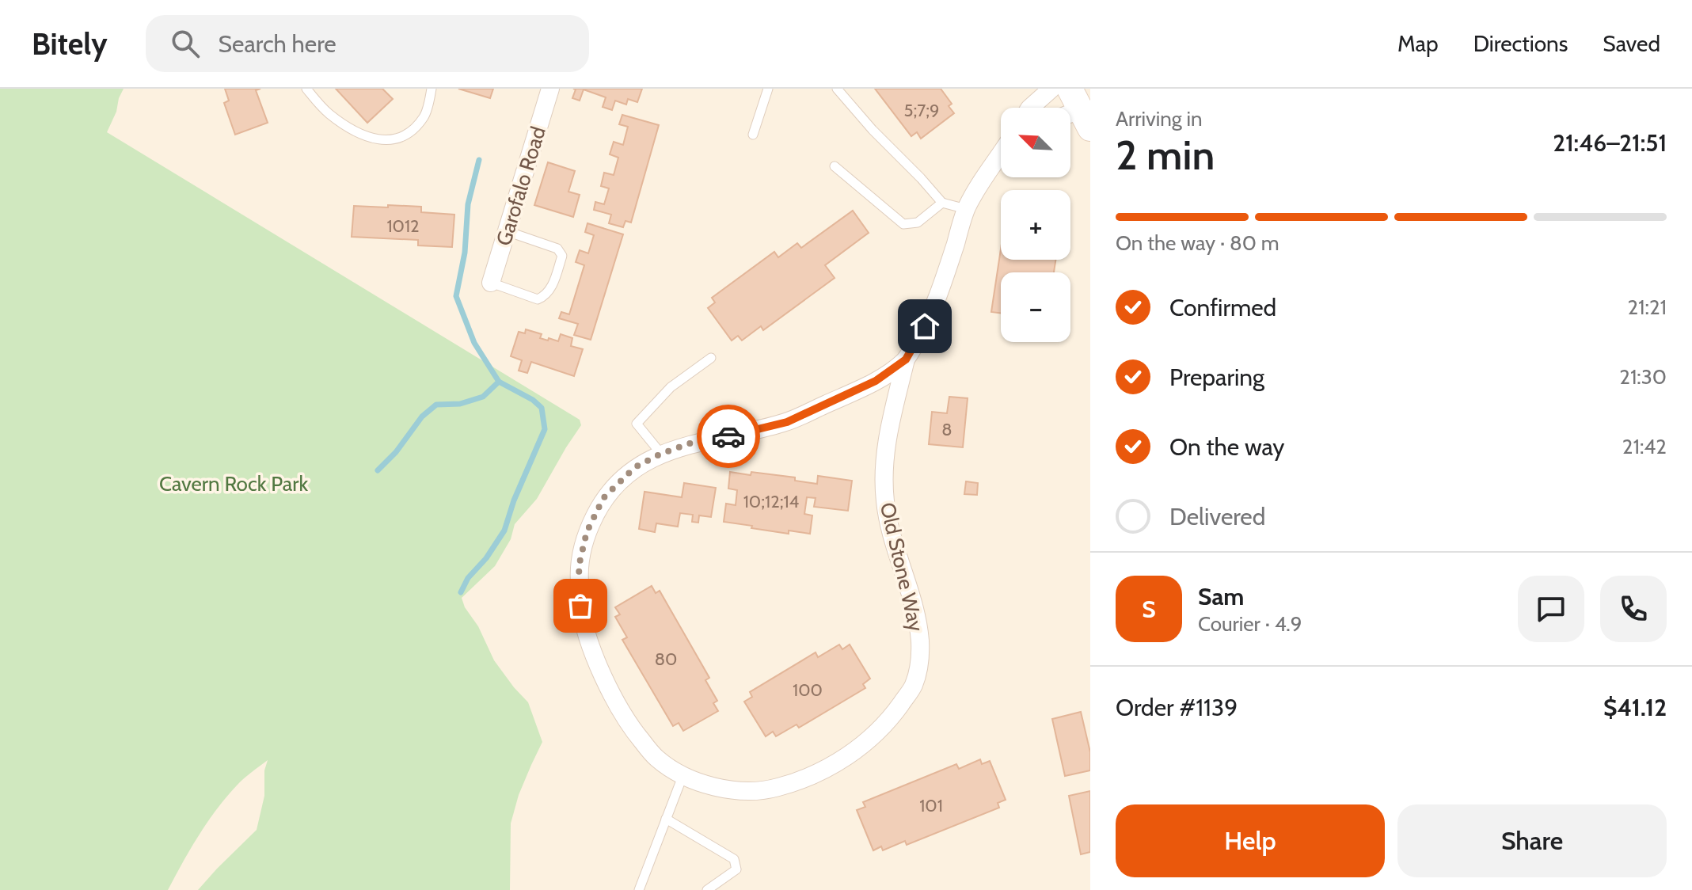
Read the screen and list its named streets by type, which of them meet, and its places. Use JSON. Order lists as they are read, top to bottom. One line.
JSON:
{"streets":{"street":["Garofalo Road","Old Stone Way"]},"parks":["Cavern Rock Park"],"house_numbers":["5;7;9","1012","8","10;12;14","80","100","101"],"north":"top left","page":{"header":"Bitely","search":"Search here","nav":["Map","Directions","Saved"],"heading":["2 min","Arriving in","21:46–21:51"],"panel":["Sam","Courier · 4.9","Order #1139","$41.12"],"map_buttons":["+","−"],"bar":"On the way · 80 m","list":[["Confirmed","21:21"],["Preparing","21:30"],["On the way","21:42"],"Delivered"],"round":"S","buttons":["Help","Share"]}}
